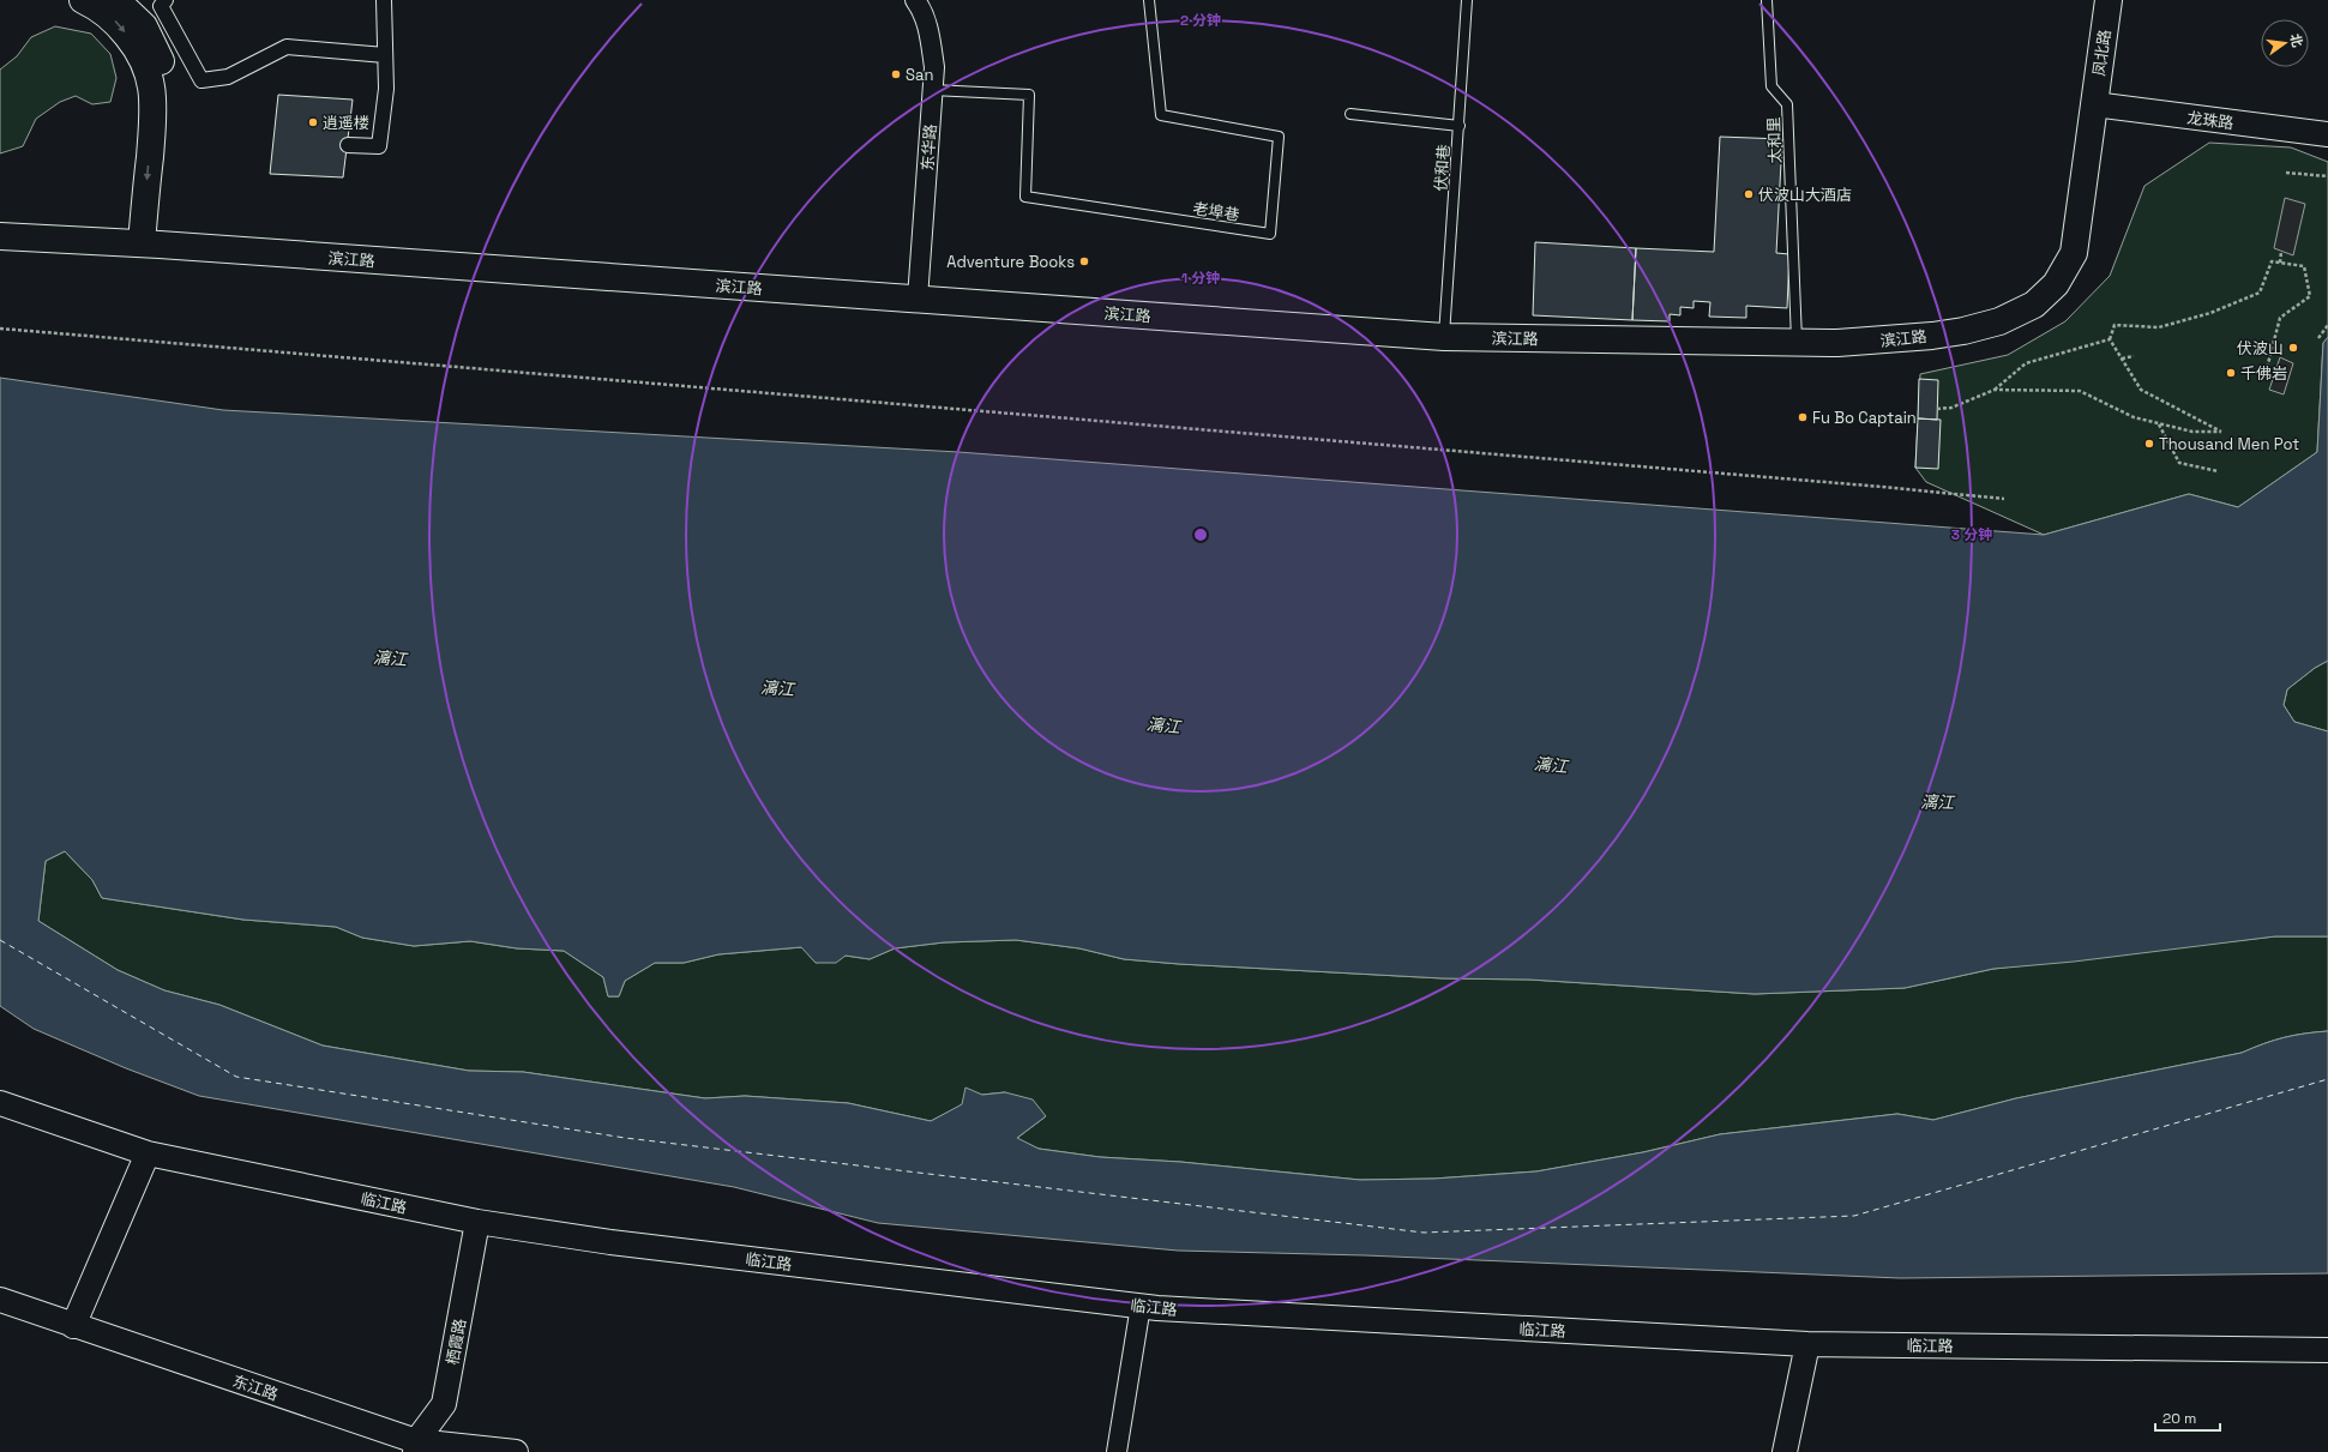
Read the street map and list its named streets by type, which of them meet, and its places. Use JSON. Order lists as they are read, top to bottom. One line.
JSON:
{"streets":{"main road":["凤北路","滨江路"],"street":["龙珠路","东华路","临江路","栖霞路","东江路"],"lane":["太和里","伏和巷","老埠巷"]},"crossings":[["凤北路","龙珠路"],["凤北路","滨江路"],["龙珠路","滨江路"],["太和里","滨江路"],["东华路","老埠巷"],["东华路","滨江路"],["伏和巷","滨江路"],["临江路","栖霞路"],["栖霞路","东江路"]],"water":["漓江"],"places":["San","逍遥楼","伏波山大酒店","Adventure Books","伏波山","千佛岩","Fu Bo Captain","Thousand Men Pot"],"scale_bar":"20 m","north":"right","rings":["2 分钟","1 分钟","3 分钟"]}
